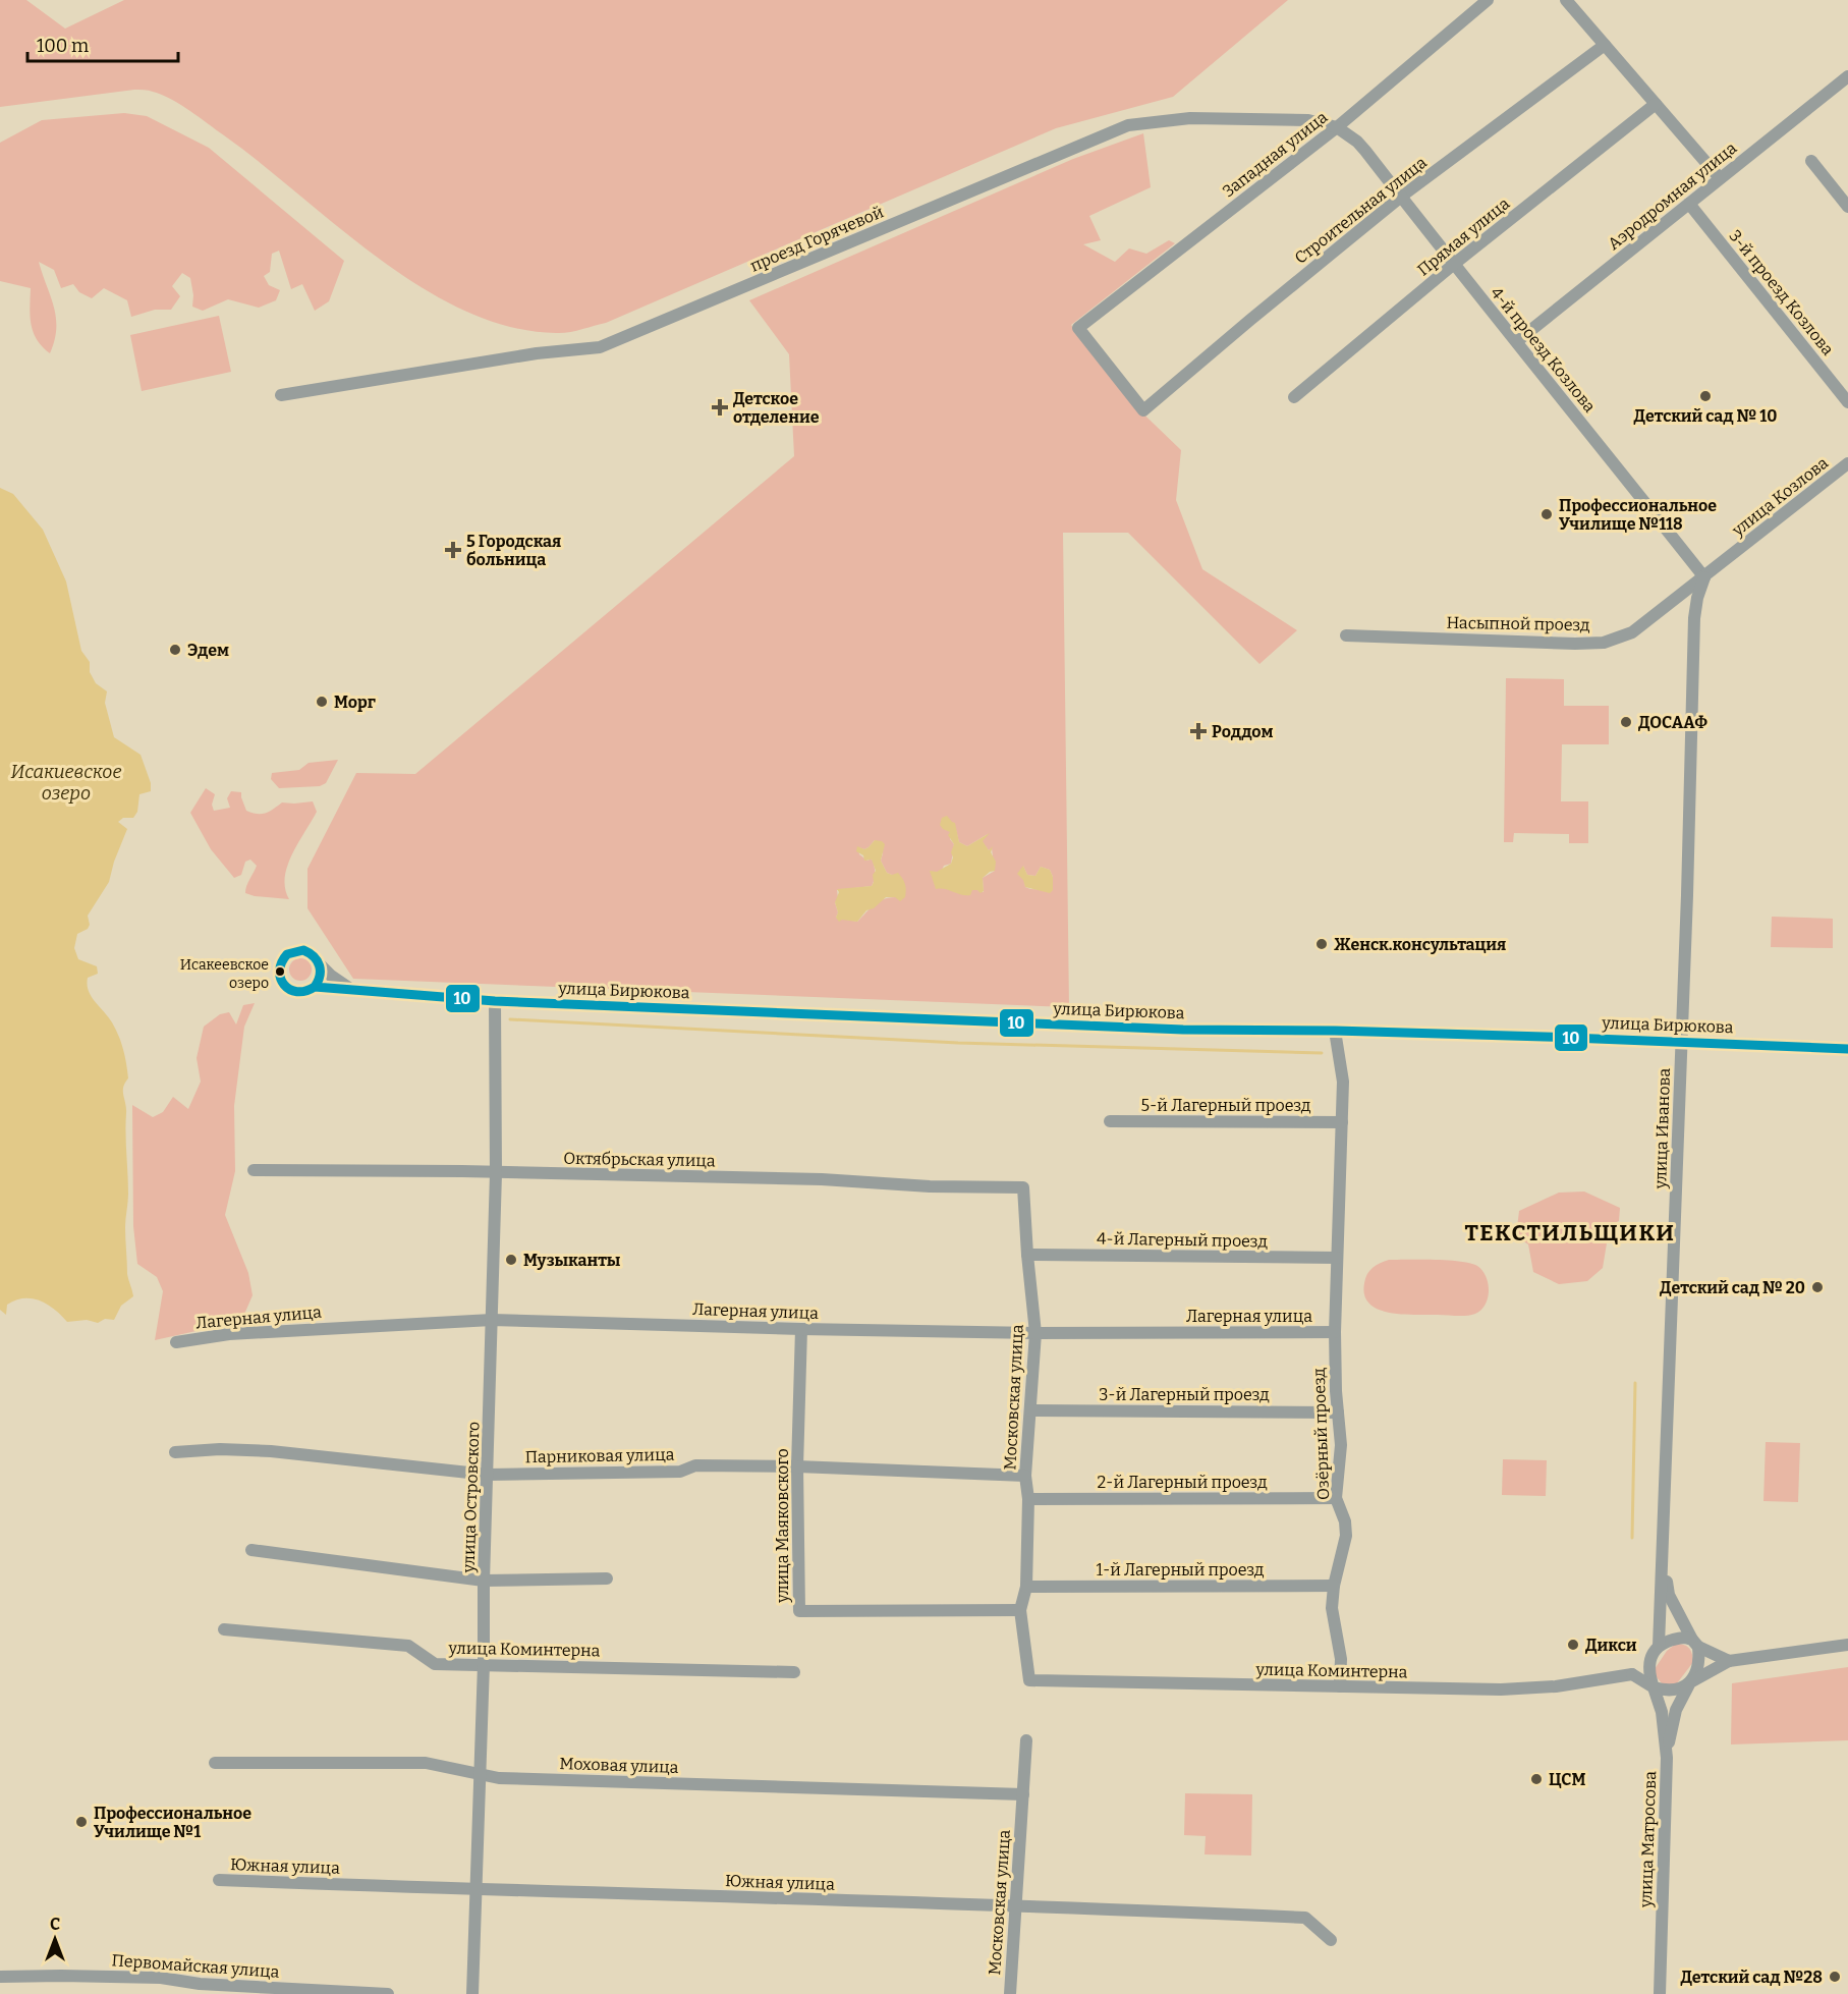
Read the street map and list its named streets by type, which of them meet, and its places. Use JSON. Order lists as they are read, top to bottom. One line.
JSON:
{"streets":{"street":["Западная улица","Аэродромная улица","Строительная улица","Прямая улица","проезд Горячевой","3-й проезд Козлова","4-й проезд Козлова","улица Козлова","Насыпной проезд","улица Бирюкова","5-й Лагерный проезд","улица Иванова","Октябрьская улица","4-й Лагерный проезд","Лагерная улица","3-й Лагерный проезд","Московская улица","Озёрный проезд","Парниковая улица","2-й Лагерный проезд","улица Островского","улица Маяковского","1-й Лагерный проезд","улица Коминтерна","Моховая улица","улица Матросова","Южная улица","Первомайская улица"]},"crossings":[["Западная улица","Строительная улица"],["Западная улица","проезд Горячевой"],["Аэродромная улица","3-й проезд Козлова"],["Аэродромная улица","4-й проезд Козлова"],["Строительная улица","4-й проезд Козлова"],["Прямая улица","4-й проезд Козлова"],["проезд Горячевой","4-й проезд Козлова"],["4-й проезд Козлова","улица Козлова"],["4-й проезд Козлова","Насыпной проезд"],["4-й проезд Козлова","улица Иванова"],["улица Козлова","Насыпной проезд"],["улица Козлова","улица Иванова"],["Насыпной проезд","улица Иванова"],["улица Бирюкова","улица Иванова"],["улица Бирюкова","Озёрный проезд"],["улица Бирюкова","улица Островского"],["5-й Лагерный проезд","Озёрный проезд"],["улица Иванова","улица Матросова"],["Октябрьская улица","Московская улица"],["Октябрьская улица","улица Островского"],["4-й Лагерный проезд","Московская улица"],["4-й Лагерный проезд","Озёрный проезд"],["Лагерная улица","Московская улица"],["Лагерная улица","Озёрный проезд"],["Лагерная улица","улица Островского"],["Лагерная улица","улица Маяковского"],["3-й Лагерный проезд","Московская улица"],["3-й Лагерный проезд","Озёрный проезд"],["Московская улица","Парниковая улица"],["Московская улица","2-й Лагерный проезд"],["Московская улица","улица Маяковского"],["Московская улица","1-й Лагерный проезд"],["Московская улица","улица Коминтерна"],["Московская улица","Моховая улица"],["Московская улица","Южная улица"],["Озёрный проезд","2-й Лагерный проезд"],["Озёрный проезд","1-й Лагерный проезд"],["Озёрный проезд","улица Коминтерна"],["Парниковая улица","улица Островского"],["Парниковая улица","улица Маяковского"],["улица Островского","улица Коминтерна"],["улица Островского","Моховая улица"],["улица Островского","Южная улица"]],"districts":["ТЕКСТИЛЬЩИКИ"],"water":["Исакиевское озеро"],"places":{"other":["Детский сад № 10","Профессиональное Училище №118","Эдем","Морг","ДОСААФ","Женск.консультация","Исакеевское озеро","Музыканты","Детский сад № 20","Дикси","ЦСМ","Профессиональное Училище №1","Детский сад №28"],"health":["Детское отделение","5 Городская больница","Роддом"]},"lines":["transit line 10"],"scale_bar":"100 m","north":"top"}
